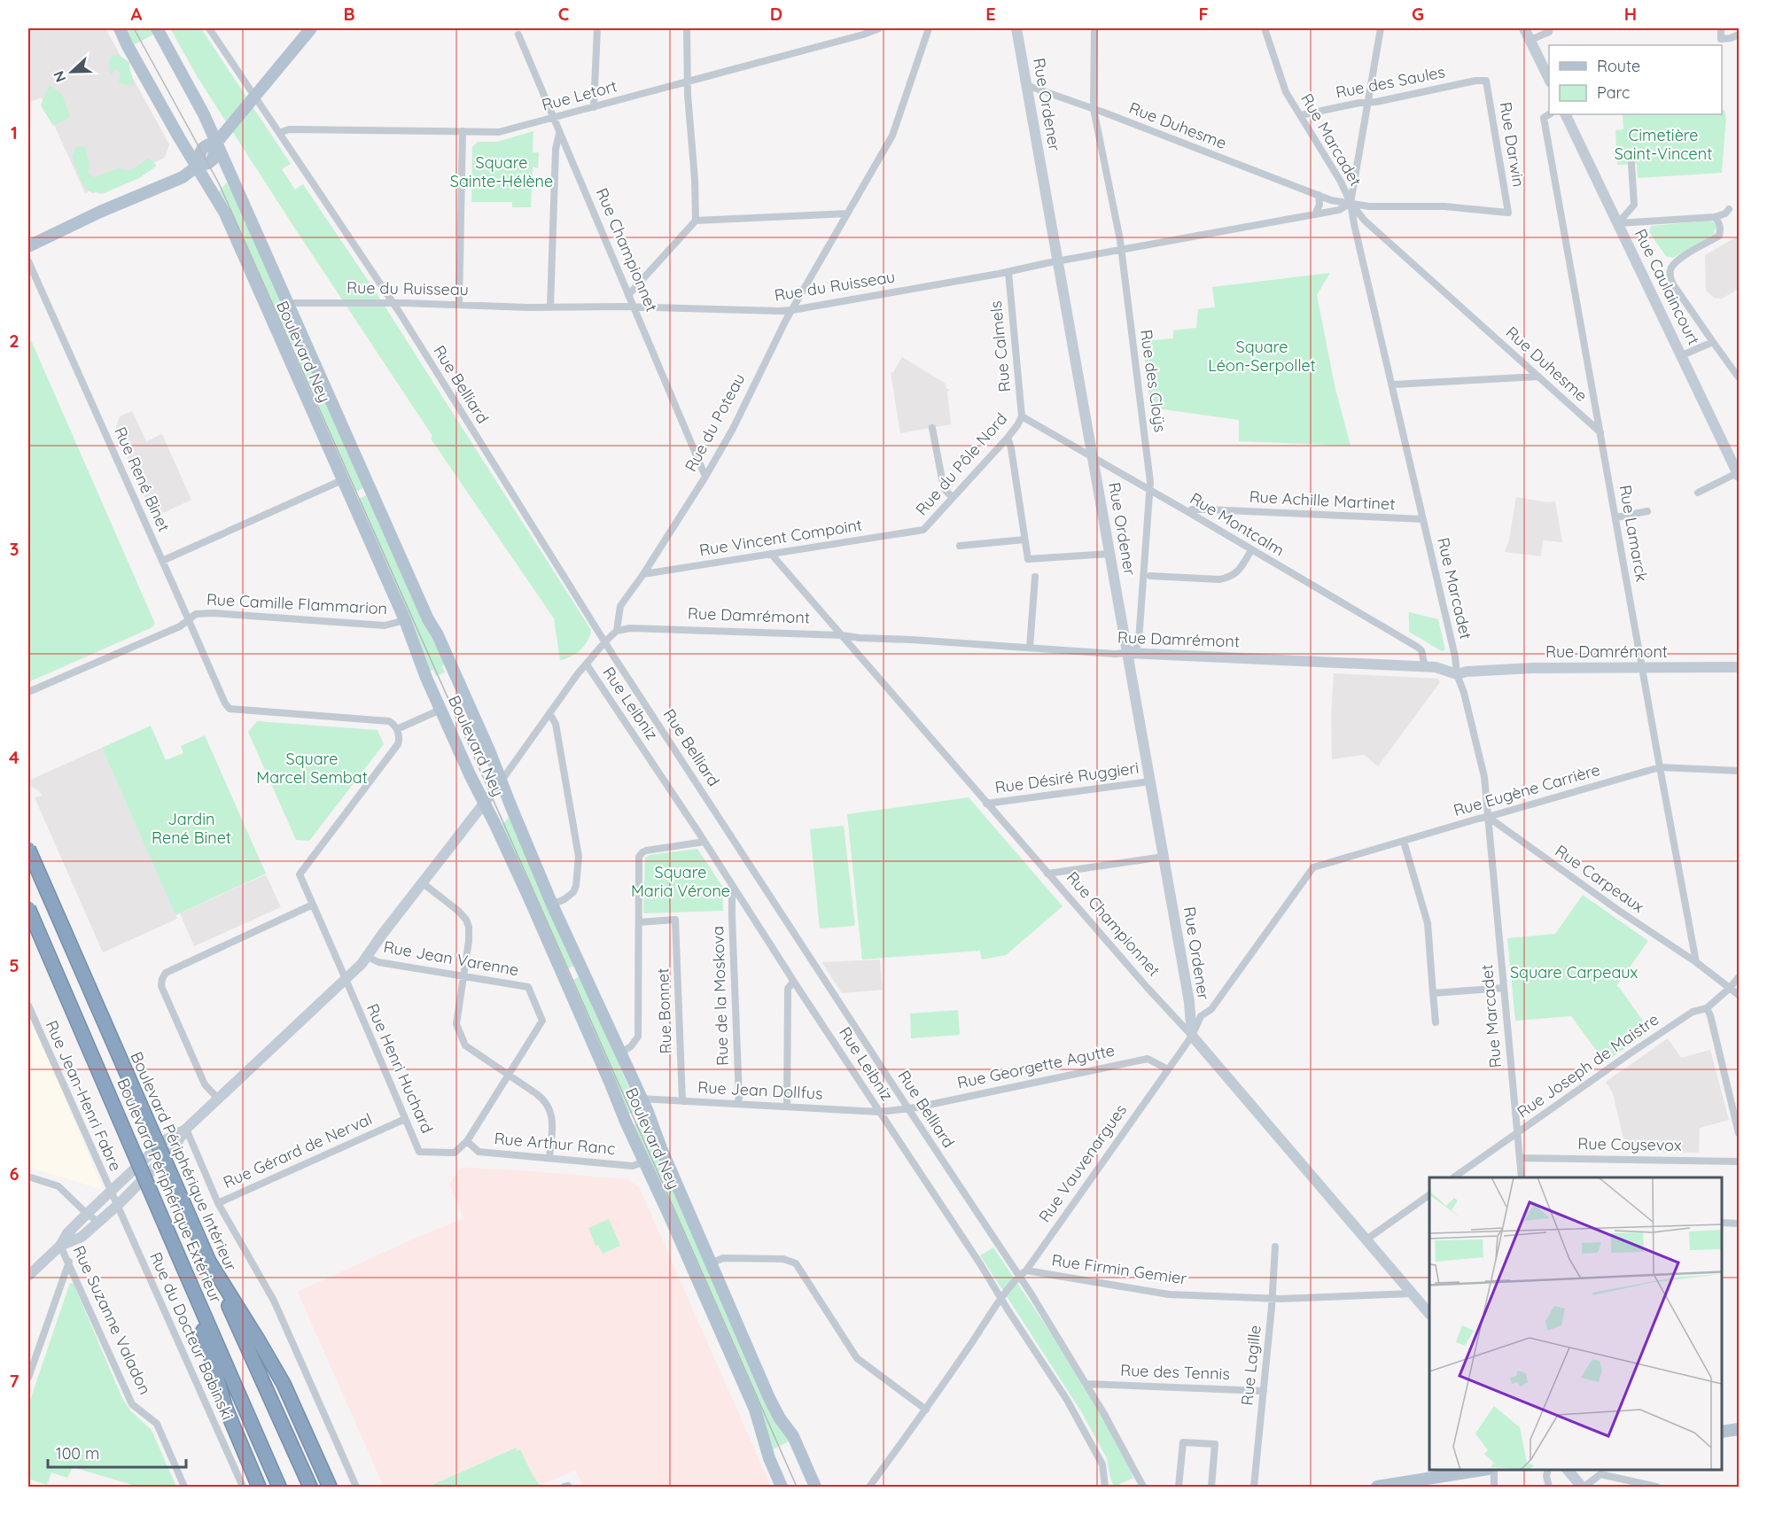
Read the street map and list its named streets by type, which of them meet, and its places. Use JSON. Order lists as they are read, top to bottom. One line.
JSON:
{"streets":{"highway":["Boulevard Périphérique Intérieur","Boulevard Périphérique Extérieur"],"main road":["Boulevard Ney"],"street":["Rue des Saules","Rue Letort","Rue Ordener","Rue Duhesme","Rue Marcadet","Rue Darwin","Rue Championnet","Rue du Ruisseau","Rue Caulaincourt","Rue Calmels","Rue des Cloÿs","Rue Belliard","Rue du Poteau","Rue du Pôle Nord","Rue René Binet","Rue Achille Martinet","Rue Montcalm","Rue Lamarck","Rue Vincent Compoint","Rue Camille Flammarion","Rue Damrémont","Rue Leibniz","Rue Désiré Ruggieri","Rue Eugène Carrière","Rue Carpeaux","Rue Jean Varenne","Rue de la Moskova","Rue Bonnet","Rue Joseph de Maistre","Rue Georgette Agutte","Rue Henri Huchard","Rue Jean Dollfus","Rue Jean-Henri Fabre","Rue Arthur Ranc","Rue Coysevox","Rue Gérard de Nerval","Rue Vauvenargues","Rue Firmin Gemier","Rue Suzanne Valadon","Rue du Docteur Babinski","Rue Lagille","Rue des Tennis"]},"crossings":[["Rue des Saules","Rue Marcadet"],["Rue des Saules","Rue Darwin"],["Rue Letort","Rue Championnet"],["Rue Letort","Rue Belliard"],["Rue Ordener","Rue Duhesme"],["Rue Ordener","Rue Championnet"],["Rue Ordener","Rue du Ruisseau"],["Rue Ordener","Rue des Cloÿs"],["Rue Ordener","Rue Montcalm"],["Rue Ordener","Rue Damrémont"],["Rue Ordener","Rue Désiré Ruggieri"],["Rue Ordener","Rue Vauvenargues"],["Rue Duhesme","Rue Marcadet"],["Rue Duhesme","Rue Darwin"],["Rue Duhesme","Rue du Ruisseau"],["Rue Duhesme","Rue des Cloÿs"],["Rue Duhesme","Rue Lamarck"],["Rue Marcadet","Rue du Ruisseau"],["Rue Marcadet","Rue Achille Martinet"],["Rue Marcadet","Rue Damrémont"],["Rue Marcadet","Rue Eugène Carrière"],["Rue Marcadet","Rue Carpeaux"],["Rue Marcadet","Rue Joseph de Maistre"],["Rue Marcadet","Rue Coysevox"],["Rue Championnet","Rue du Ruisseau"],["Rue Championnet","Rue du Poteau"],["Rue Championnet","Rue Vincent Compoint"],["Rue Championnet","Rue Damrémont"],["Rue Championnet","Rue Désiré Ruggieri"],["Rue Championnet","Rue Vauvenargues"],["Rue Championnet","Rue Firmin Gemier"],["Rue du Ruisseau","Rue Calmels"],["Rue du Ruisseau","Boulevard Ney"],["Rue du Ruisseau","Rue des Cloÿs"],["Rue du Ruisseau","Rue Belliard"],["Rue du Ruisseau","Rue du Poteau"],["Rue Calmels","Rue du Pôle Nord"],["Rue Calmels","Rue Montcalm"],["Boulevard Ney","Rue Camille Flammarion"],["Boulevard Ney","Rue Jean Dollfus"],["Boulevard Ney","Rue Arthur Ranc"],["Rue des Cloÿs","Rue Montcalm"],["Rue des Cloÿs","Rue Damrémont"],["Rue Belliard","Rue Georgette Agutte"],["Rue Belliard","Rue Vauvenargues"],["Rue Belliard","Rue des Tennis"],["Rue du Poteau","Rue Vincent Compoint"],["Rue du Poteau","Rue Damrémont"],["Rue du Pôle Nord","Rue Montcalm"],["Rue du Pôle Nord","Rue Vincent Compoint"],["Rue René Binet","Rue Camille Flammarion"],["Rue Achille Martinet","Rue Montcalm"],["Rue Montcalm","Rue Damrémont"],["Rue Lamarck","Rue Damrémont"],["Rue Lamarck","Rue Eugène Carrière"],["Rue Lamarck","Rue Carpeaux"],["Rue Leibniz","Rue de la Moskova"],["Rue Leibniz","Rue Georgette Agutte"],["Rue Leibniz","Rue Jean Dollfus"],["Rue Leibniz","Rue Vauvenargues"],["Rue Eugène Carrière","Rue Carpeaux"],["Rue Eugène Carrière","Rue Vauvenargues"],["Rue Carpeaux","Rue Joseph de Maistre"],["Rue de la Moskova","Rue Jean Dollfus"],["Rue Bonnet","Rue Jean Dollfus"],["Rue Georgette Agutte","Rue Jean Dollfus"],["Rue Georgette Agutte","Rue Vauvenargues"],["Rue Henri Huchard","Rue Arthur Ranc"],["Rue Henri Huchard","Rue Gérard de Nerval"],["Rue Jean-Henri Fabre","Rue du Docteur Babinski"],["Rue Vauvenargues","Rue Firmin Gemier"],["Rue Firmin Gemier","Rue Lagille"],["Rue Lagille","Rue des Tennis"]],"parks":["Cimetière Saint-Vincent","Square Sainte-Hélène","Square Léon-Serpollet","Square Marcel Sembat","Jardin René Binet","Square Maria Vérone","Square Carpeaux"],"legend":["Route","Parc"],"scale_bar":"100 m","north":"left","grid":{"columns":["A","B","C","D","E","F","G","H"],"rows":["1","2","3","4","5","6","7"]}}
